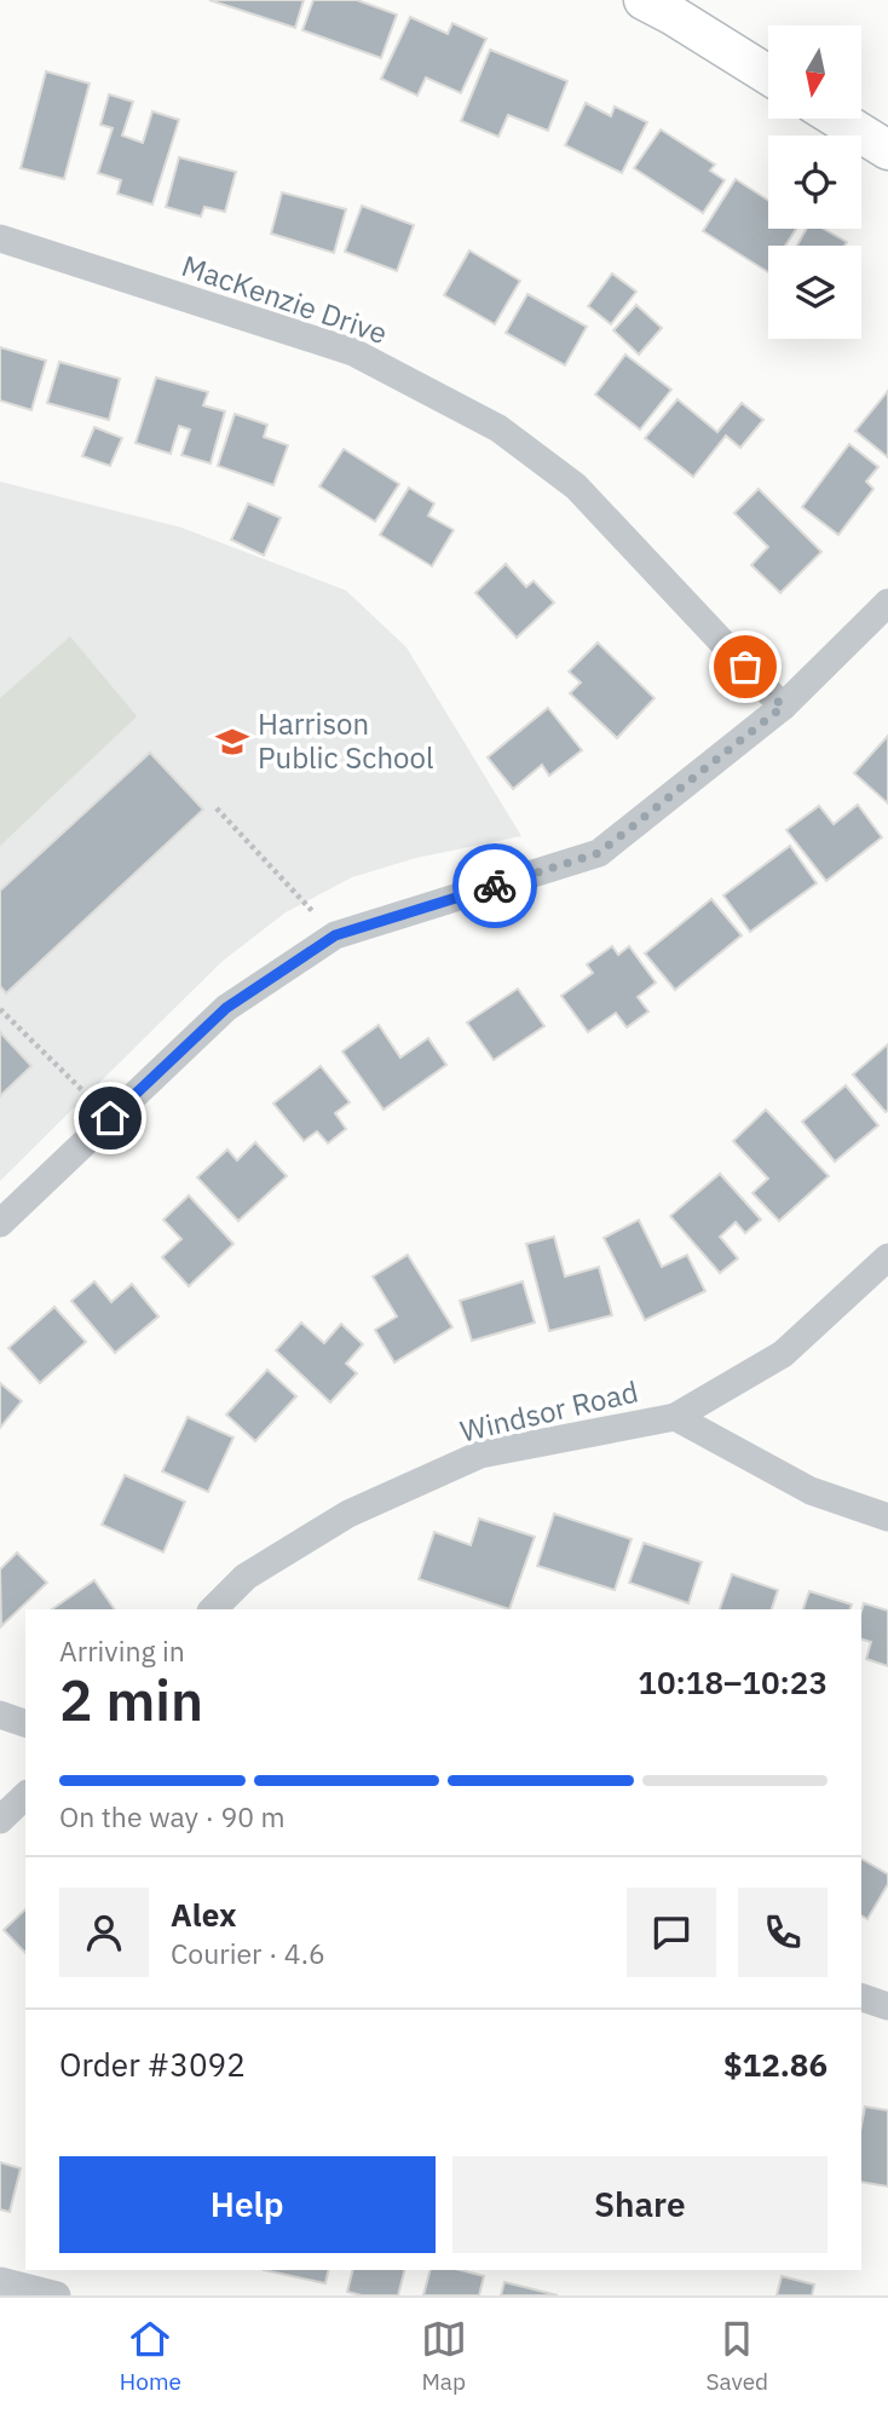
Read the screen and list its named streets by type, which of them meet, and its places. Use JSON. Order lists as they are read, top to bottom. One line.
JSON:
{"streets":{"street":["MacKenzie Drive","Windsor Road"]},"places":{"school or university":["Harrison Public School"]},"north":"bottom","page":{"heading":["2 min","Arriving in","10:18–10:23"],"panel":["Alex","Courier · 4.6","Order #3092","$12.86"],"bar":"On the way · 90 m","buttons":["Help","Share"],"tabs":["Home","Map","Saved"]}}
